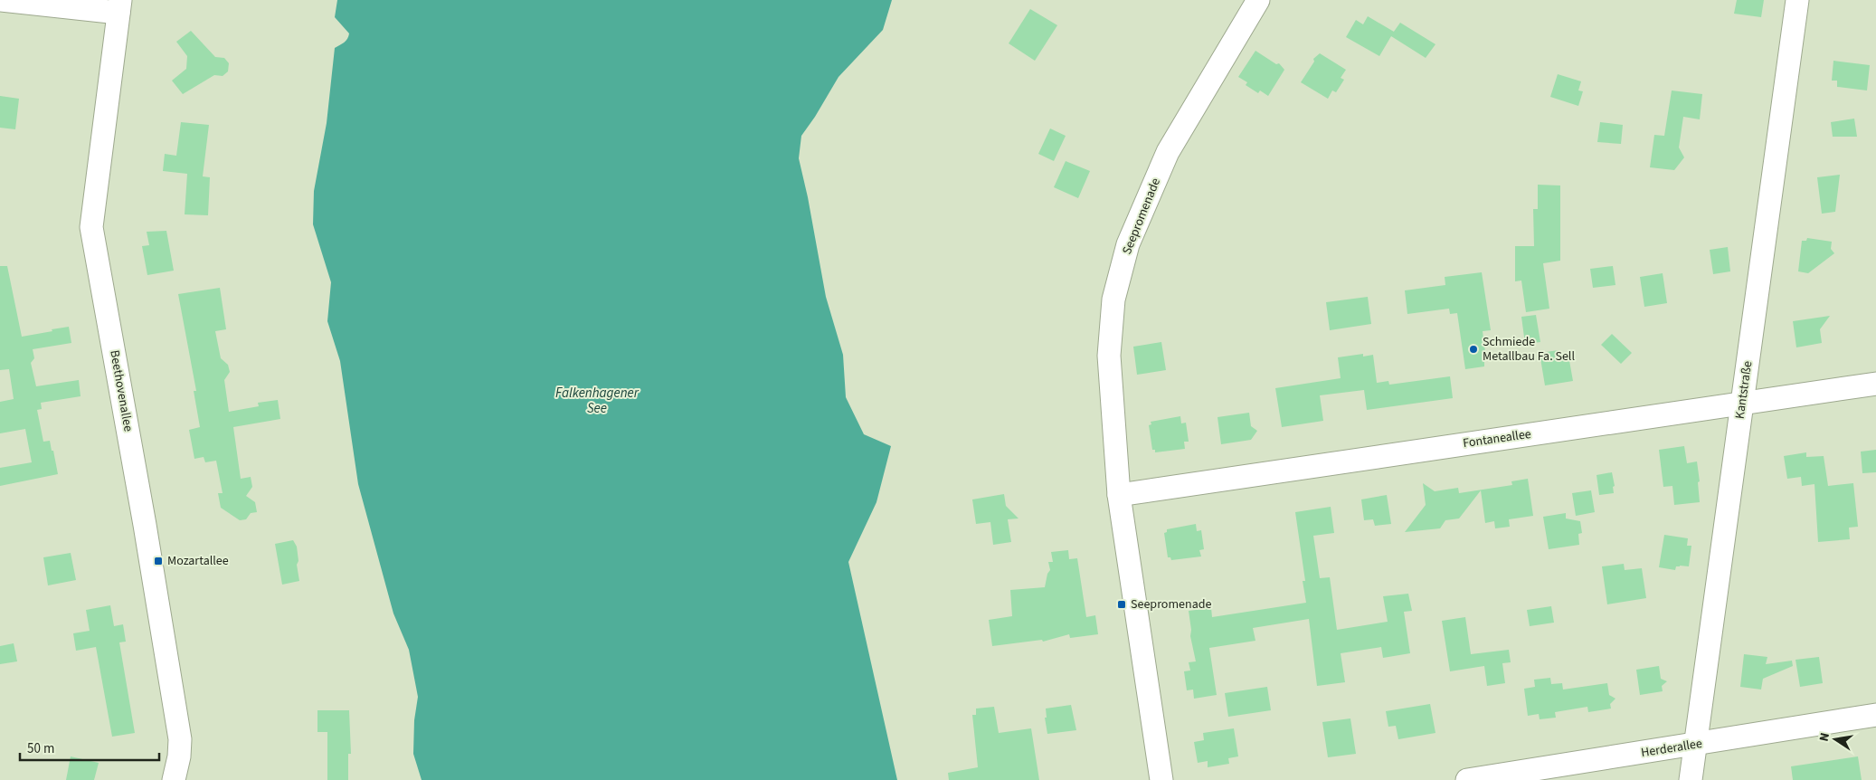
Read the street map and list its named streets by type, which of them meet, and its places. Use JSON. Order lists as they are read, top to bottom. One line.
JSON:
{"streets":{"street":["Seepromenade","Kantstraße","Beethovenallee","Fontaneallee","Herderallee"]},"crossings":[["Seepromenade","Fontaneallee"],["Kantstraße","Fontaneallee"],["Kantstraße","Herderallee"]],"water":["Falkenhagener See"],"places":{"other":["Schmiede Metallbau Fa. Sell"],"transit":["Mozartallee","Seepromenade"]},"scale_bar":"50 m","north":"left"}
